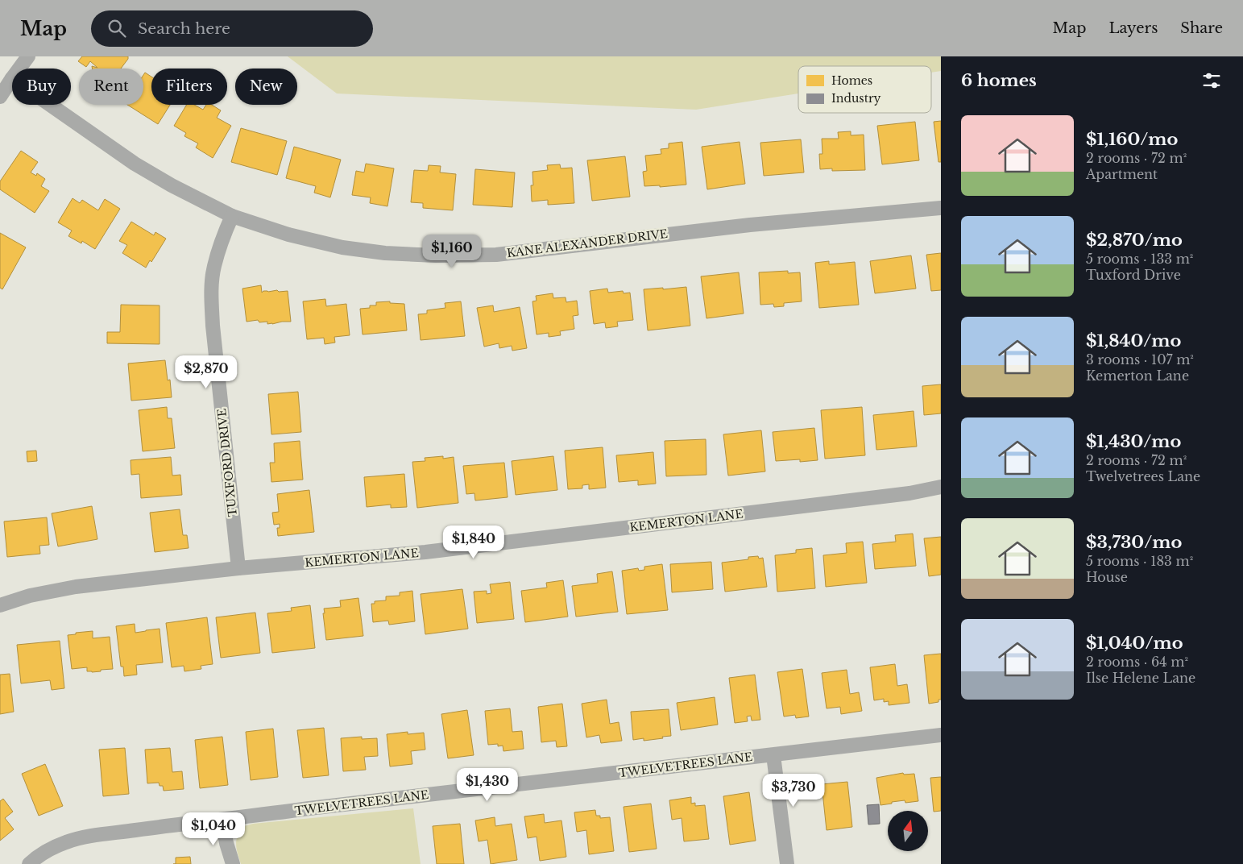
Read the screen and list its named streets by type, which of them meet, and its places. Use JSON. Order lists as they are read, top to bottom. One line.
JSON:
{"streets":{"street":["KANE ALEXANDER DRIVE","TUXFORD DRIVE","KEMERTON LANE","TWELVETREES LANE"]},"crossings":[["KANE ALEXANDER DRIVE","TUXFORD DRIVE"],["TUXFORD DRIVE","KEMERTON LANE"]],"legend":["Homes","Industry"],"north":"top","page":{"header":"Map","search":"Search here","nav":["Map","Layers","Share"],"heading":"6 homes","chip":["Buy","Rent","Filters","New"],"list":[{"name":"$1,160/mo","note":"2 rooms · 72 m² · Apartment"},{"name":"$2,870/mo","note":"5 rooms · 133 m² · Tuxford Drive"},{"name":"$1,840/mo","note":"3 rooms · 107 m² · Kemerton Lane"},{"name":"$1,430/mo","note":"2 rooms · 72 m² · Twelvetrees Lane"},{"name":"$3,730/mo","note":"5 rooms · 183 m² · House"},{"name":"$1,040/mo","note":"2 rooms · 64 m² · Ilse Helene Lane"}],"price":["$1,160","$2,870","$1,840","$1,430","$3,730","$1,040"]}}
